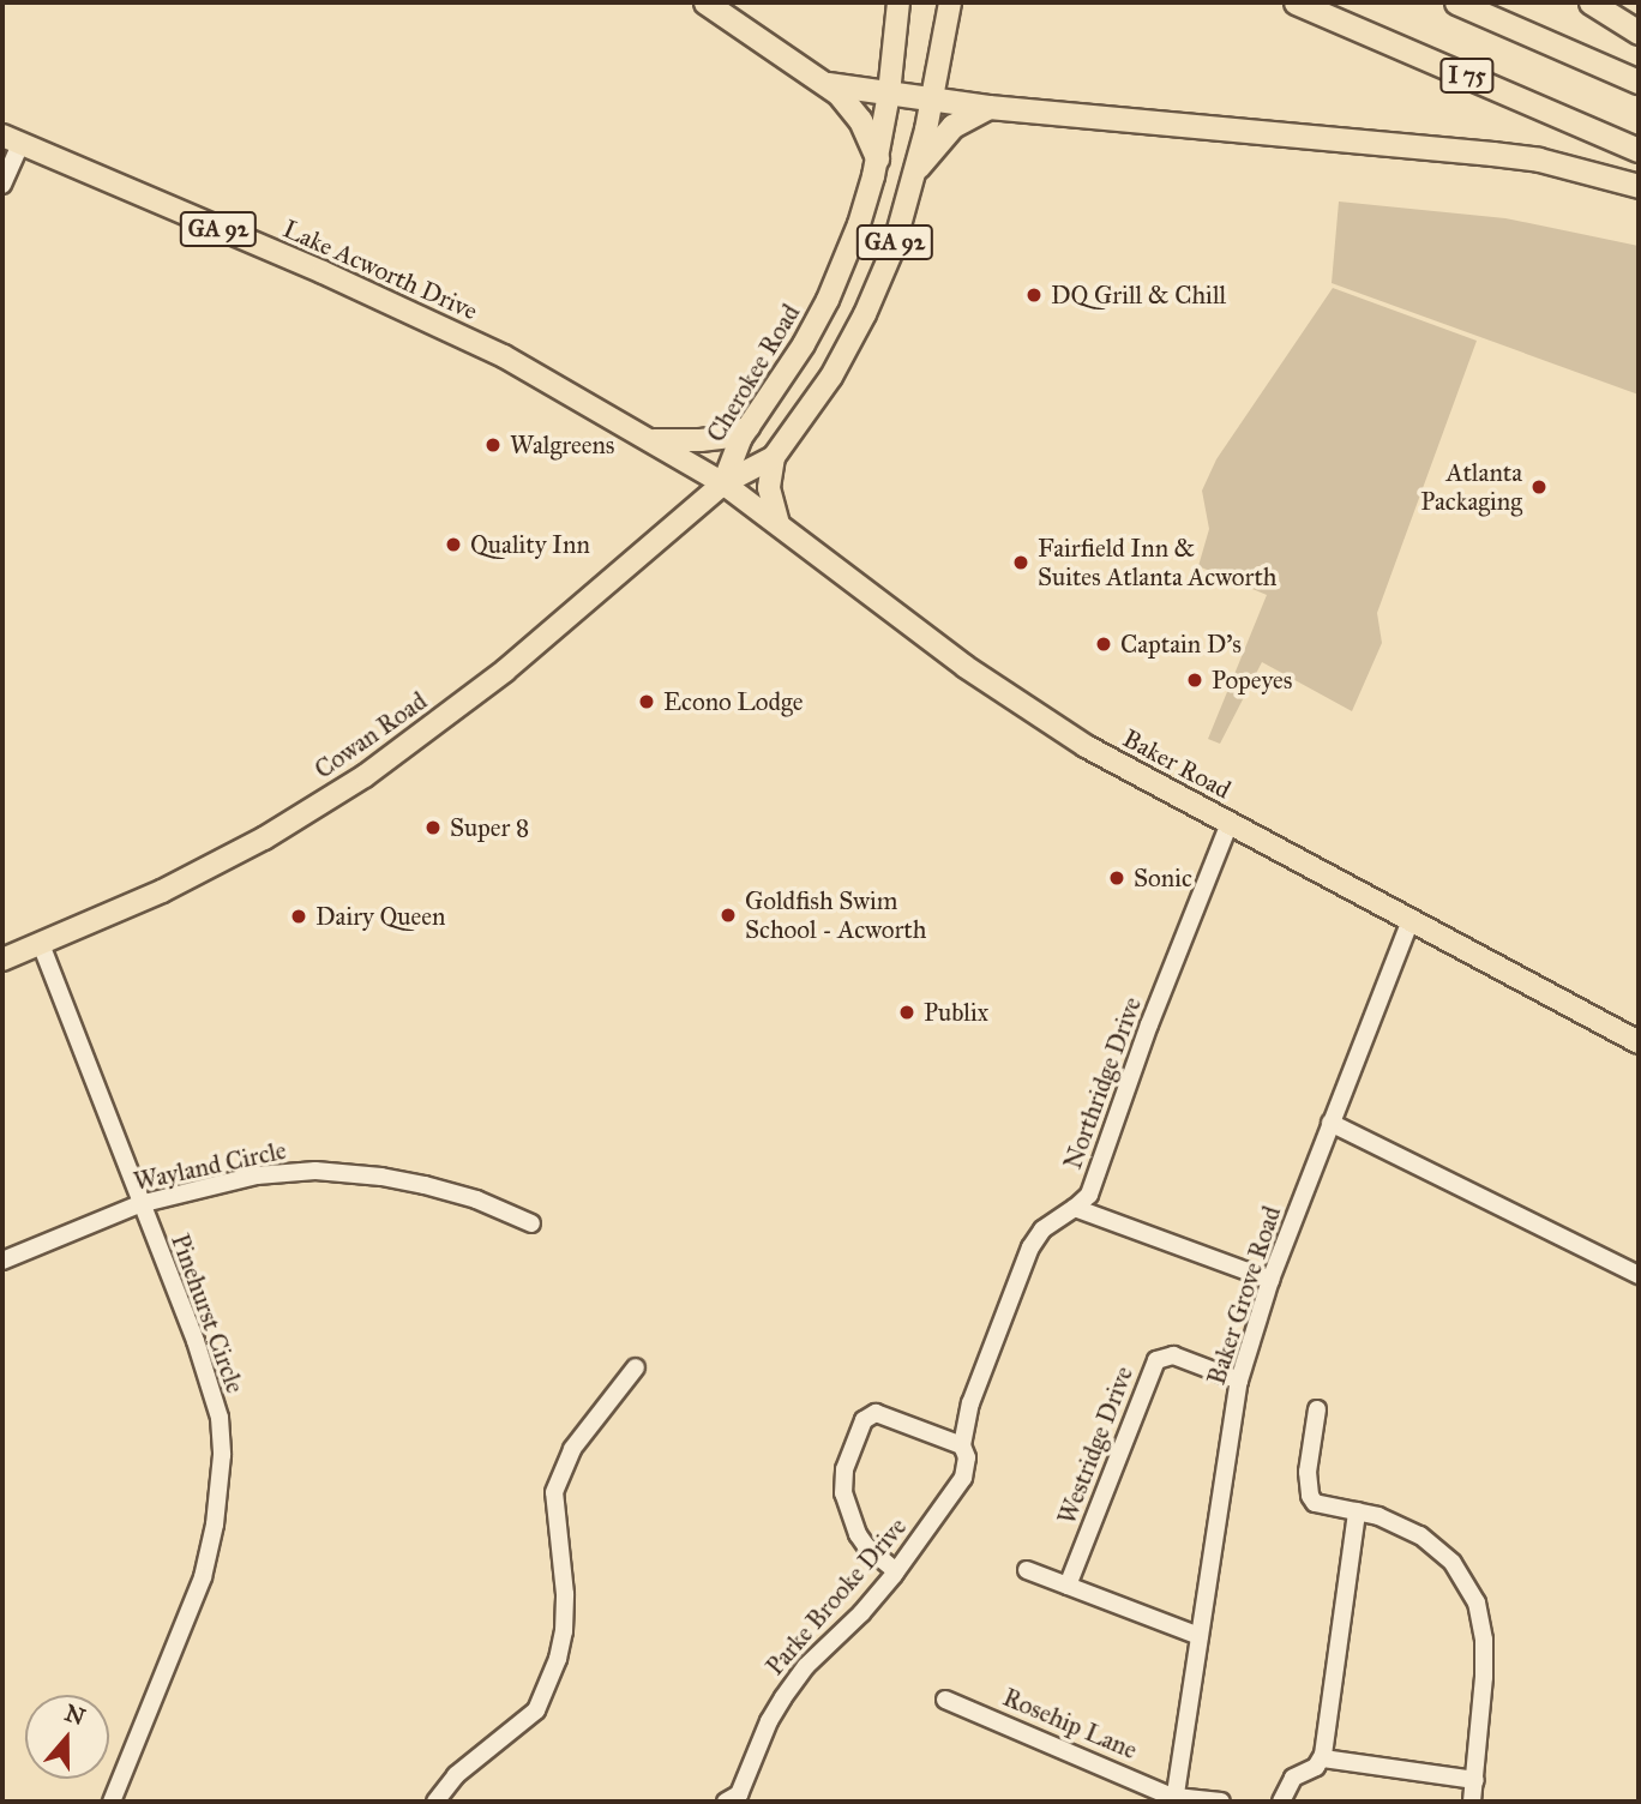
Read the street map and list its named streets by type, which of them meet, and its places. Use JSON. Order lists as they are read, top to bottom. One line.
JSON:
{"streets":{"highway":["I 75"],"main road":["GA 92","Lake Acworth Drive","Cherokee Road","Cowan Road","Baker Road"],"street":["Northridge Drive","Wayland Circle","Baker Grove Road","Pinehurst Circle","Westridge Drive","Parke Brooke Drive","Rosehip Lane"]},"crossings":[["Lake Acworth Drive","Cherokee Road"],["Lake Acworth Drive","Cowan Road"],["Lake Acworth Drive","Baker Road"],["Cherokee Road","Cowan Road"],["Cherokee Road","Baker Road"],["Cowan Road","Baker Road"],["Cowan Road","Pinehurst Circle"],["Baker Road","Northridge Drive"],["Baker Road","Baker Grove Road"],["Northridge Drive","Baker Grove Road"],["Northridge Drive","Parke Brooke Drive"],["Wayland Circle","Pinehurst Circle"],["Baker Grove Road","Westridge Drive"],["Baker Grove Road","Rosehip Lane"]],"places":["DQ Grill & Chill","Walgreens","Atlanta Packaging","Quality Inn","Fairfield Inn & Suites Atlanta Acworth","Captain D's","Popeyes","Econo Lodge","Super 8","Sonic","Goldfish Swim School - Acworth","Dairy Queen","Publix"],"north":"top"}
